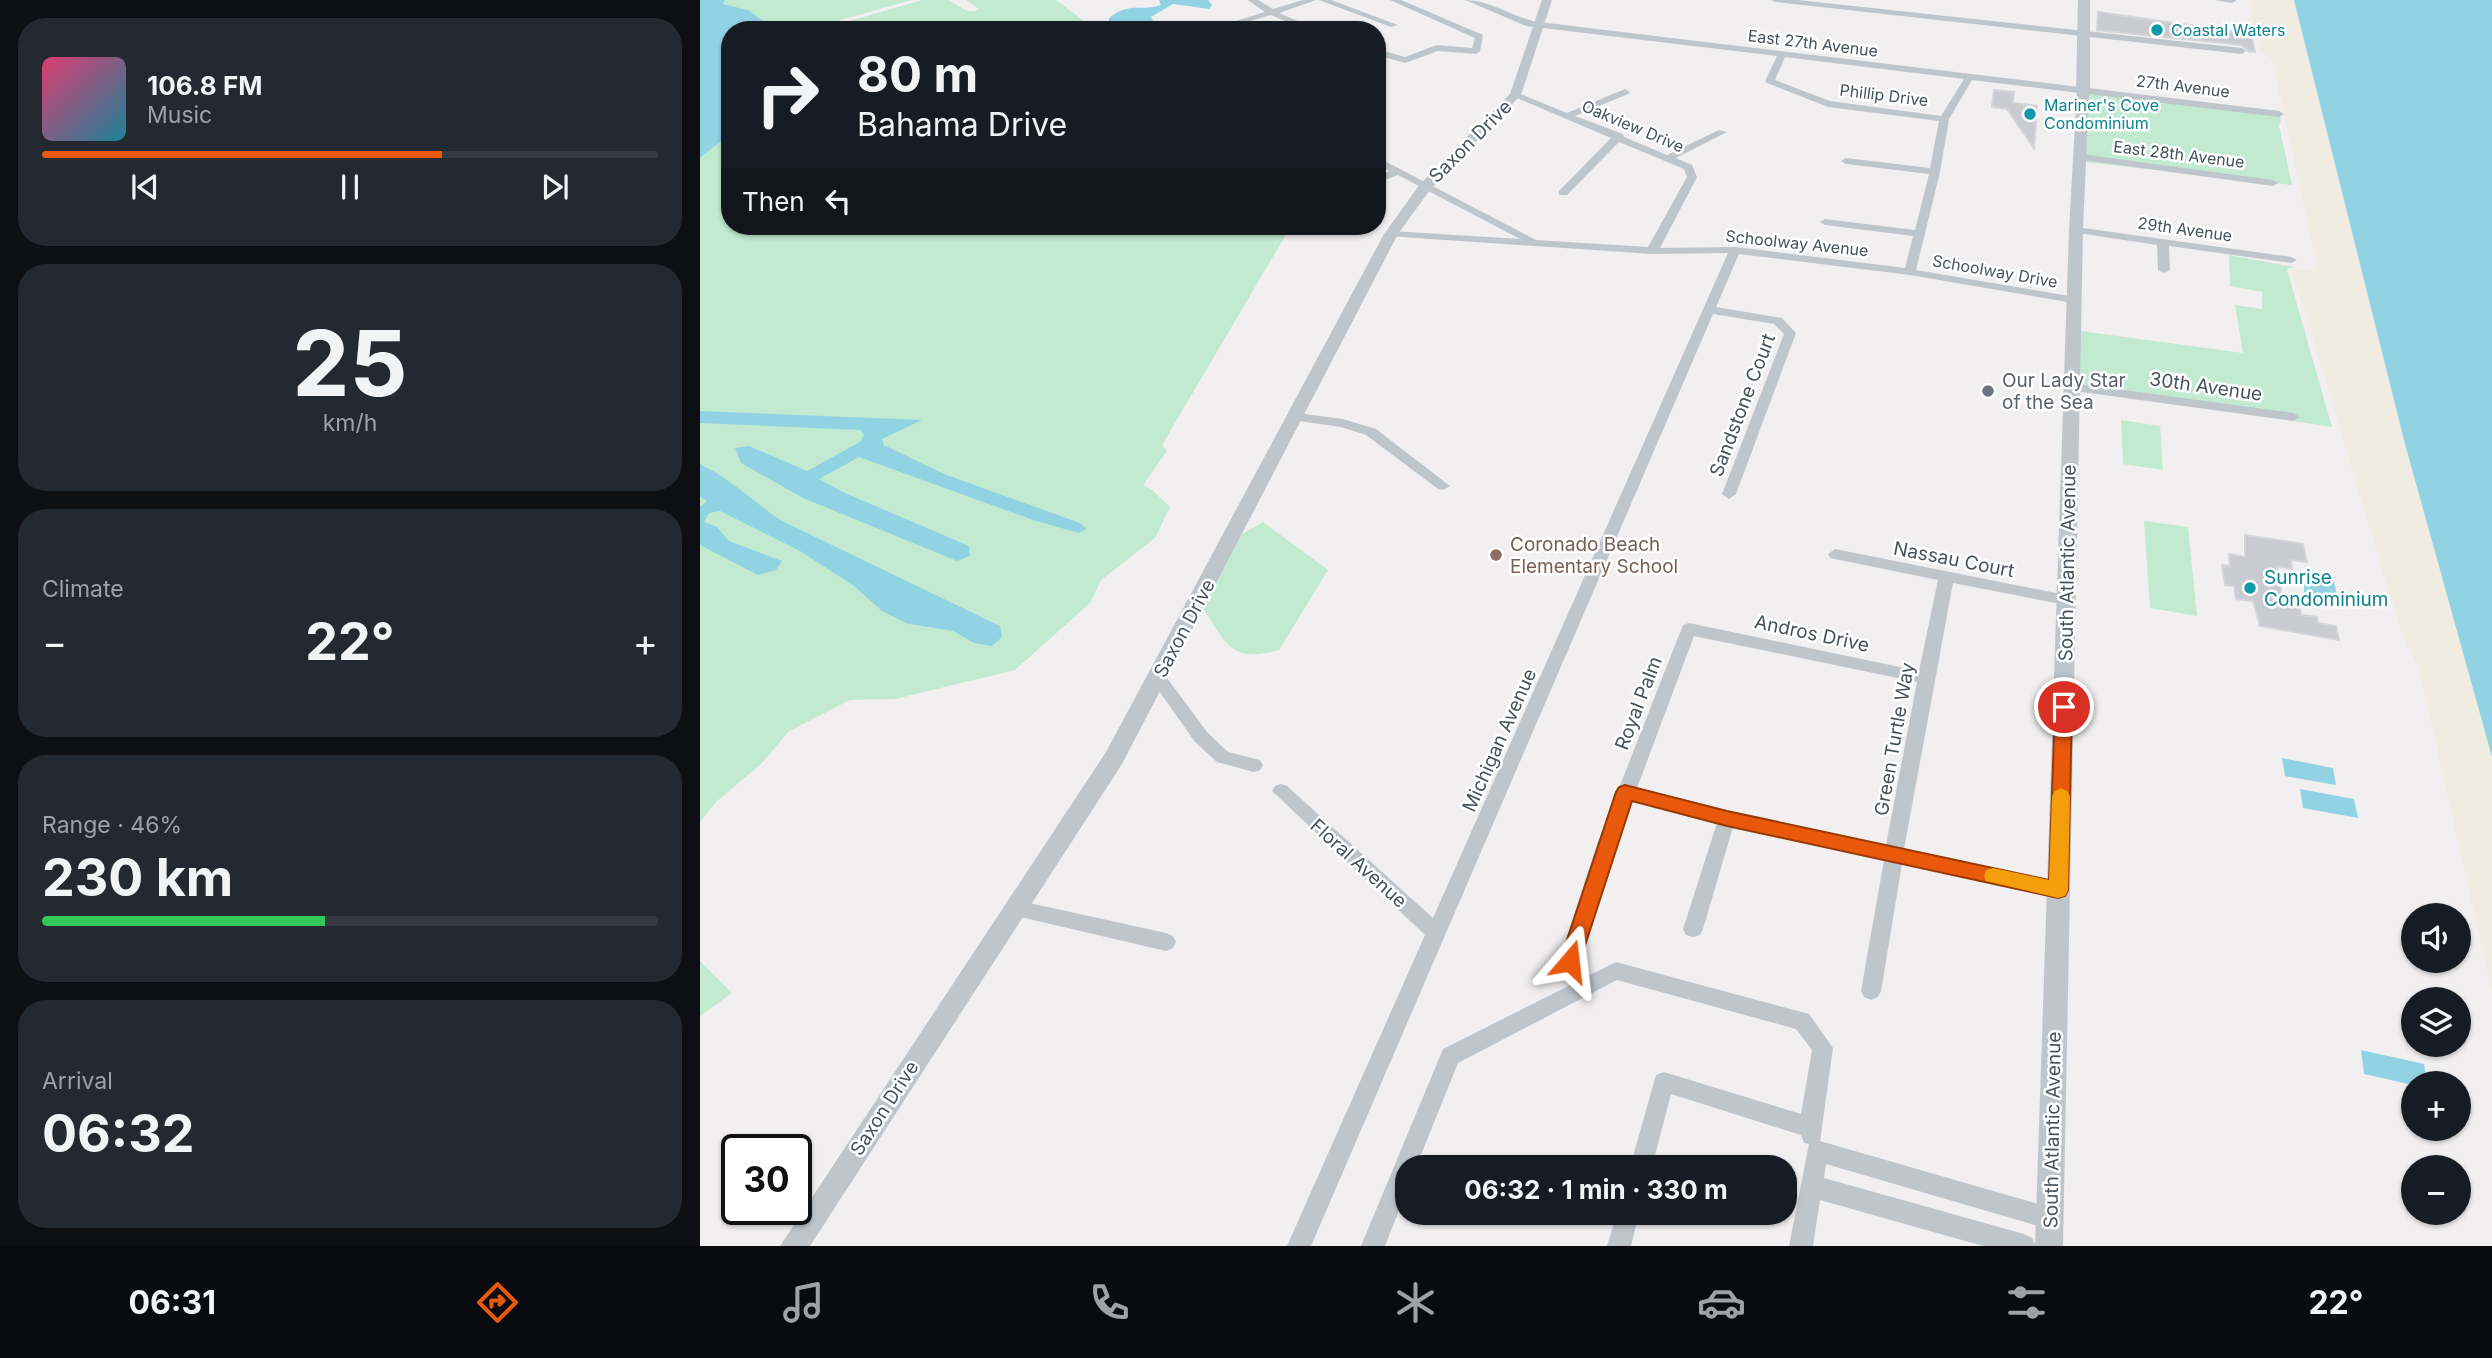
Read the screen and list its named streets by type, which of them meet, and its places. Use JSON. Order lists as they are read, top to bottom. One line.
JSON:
{"streets":{"street":["East 27th Avenue","27th Avenue","Phillip Drive","Oakview Drive","Saxon Drive","East 28th Avenue","29th Avenue","Schoolway Avenue","Schoolway Drive","30th Avenue","Sandstone Court","Nassau Court","South Atlantic Avenue","Andros Drive","Royal Palm","Green Turtle Way","Michigan Avenue","Floral Avenue"]},"crossings":[["East 27th Avenue","27th Avenue"],["East 27th Avenue","Phillip Drive"],["East 27th Avenue","Saxon Drive"],["East 27th Avenue","South Atlantic Avenue"],["27th Avenue","South Atlantic Avenue"],["Oakview Drive","Saxon Drive"],["Oakview Drive","Schoolway Avenue"],["Saxon Drive","Schoolway Avenue"],["East 28th Avenue","South Atlantic Avenue"],["29th Avenue","South Atlantic Avenue"],["Schoolway Avenue","Schoolway Drive"],["Schoolway Avenue","Michigan Avenue"],["Schoolway Drive","South Atlantic Avenue"],["30th Avenue","South Atlantic Avenue"],["Sandstone Court","Michigan Avenue"],["Nassau Court","South Atlantic Avenue"],["Nassau Court","Green Turtle Way"],["Andros Drive","Royal Palm"],["Andros Drive","Green Turtle Way"],["Michigan Avenue","Floral Avenue"]],"places":["Coastal Waters","Mariner's Cove Condominium","Our Lady Star of the Sea","Coronado Beach Elementary School","Sunrise Condominium"],"page":{"turn":["80 m","Bahama Drive"],"song":["106.8 FM","Music"],"then":"Then","tile":[["25","km/h"],"Climate",["Range · 46%","230 km"],["Arrival","06:32"]],"heat":["−","22°","+"],"map_buttons":["+","−"],"limit":"30","trip":"06:32 · 1 min · 330 m","tabs":["06:31","22°"]}}
